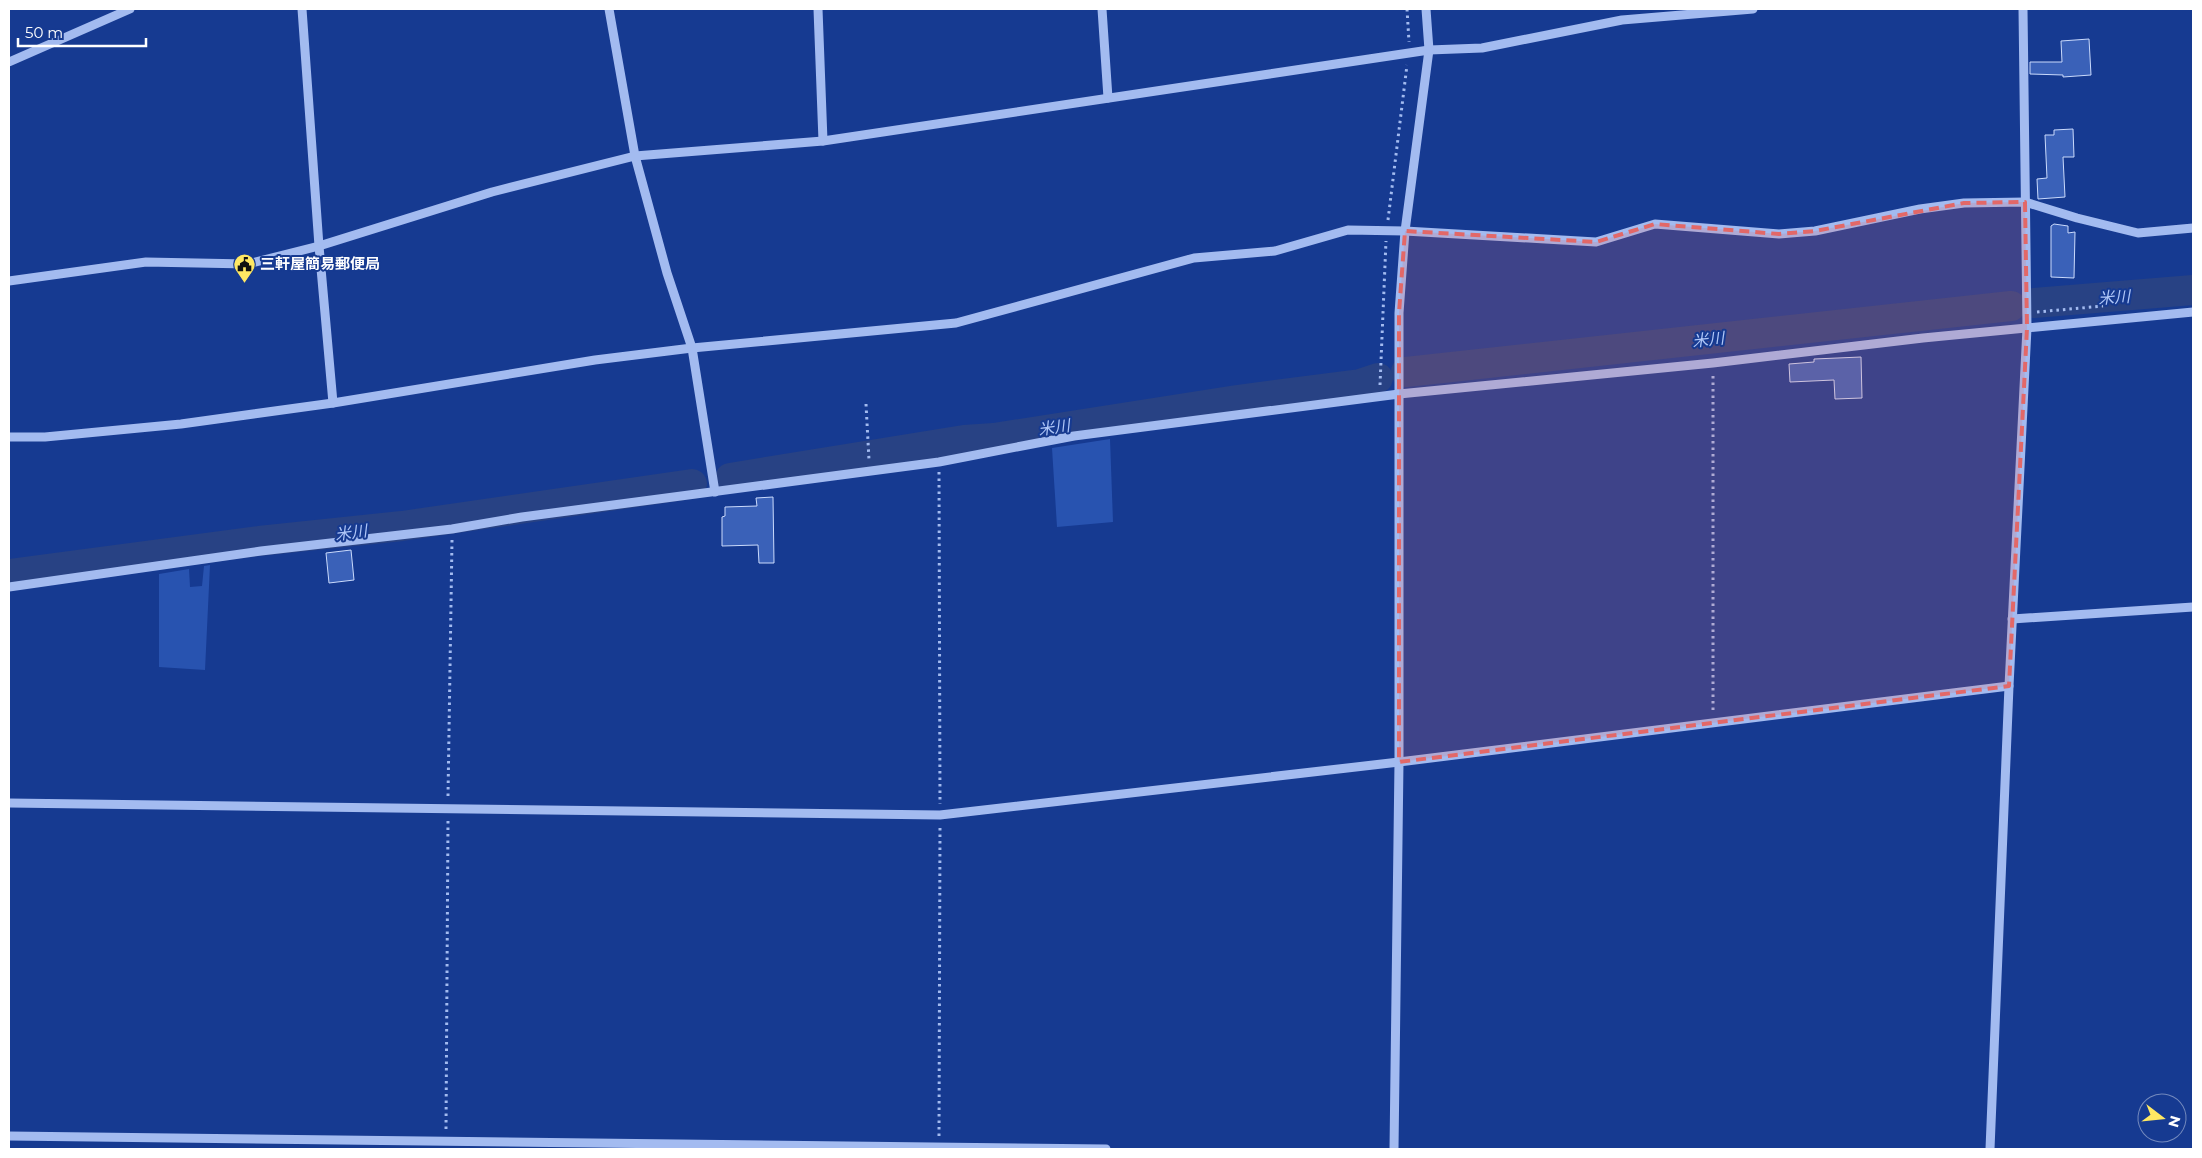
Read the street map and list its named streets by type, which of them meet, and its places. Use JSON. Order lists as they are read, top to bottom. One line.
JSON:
{"water":["米川"],"places":{"public building":["三軒屋簡易郵便局"]},"scale_bar":"50 m","north":"right"}
